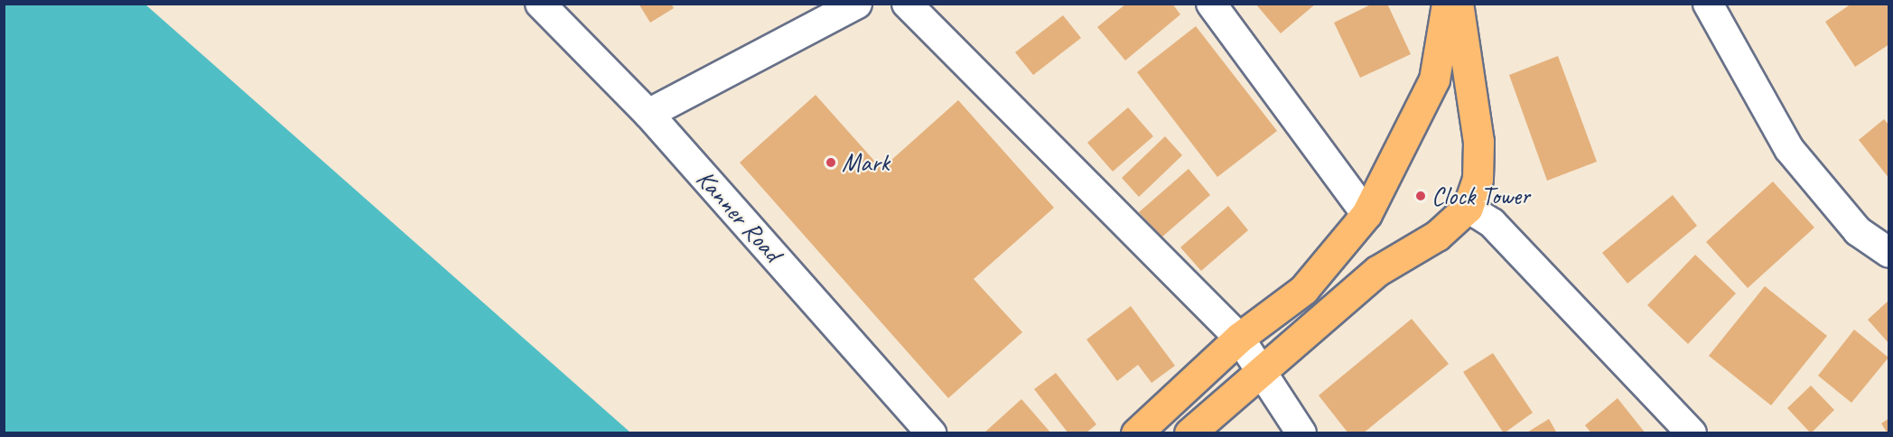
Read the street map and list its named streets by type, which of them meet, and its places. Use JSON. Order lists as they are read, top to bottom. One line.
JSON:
{"streets":{"street":["Kanner Road"]},"places":["Mark","Clock Tower"]}
